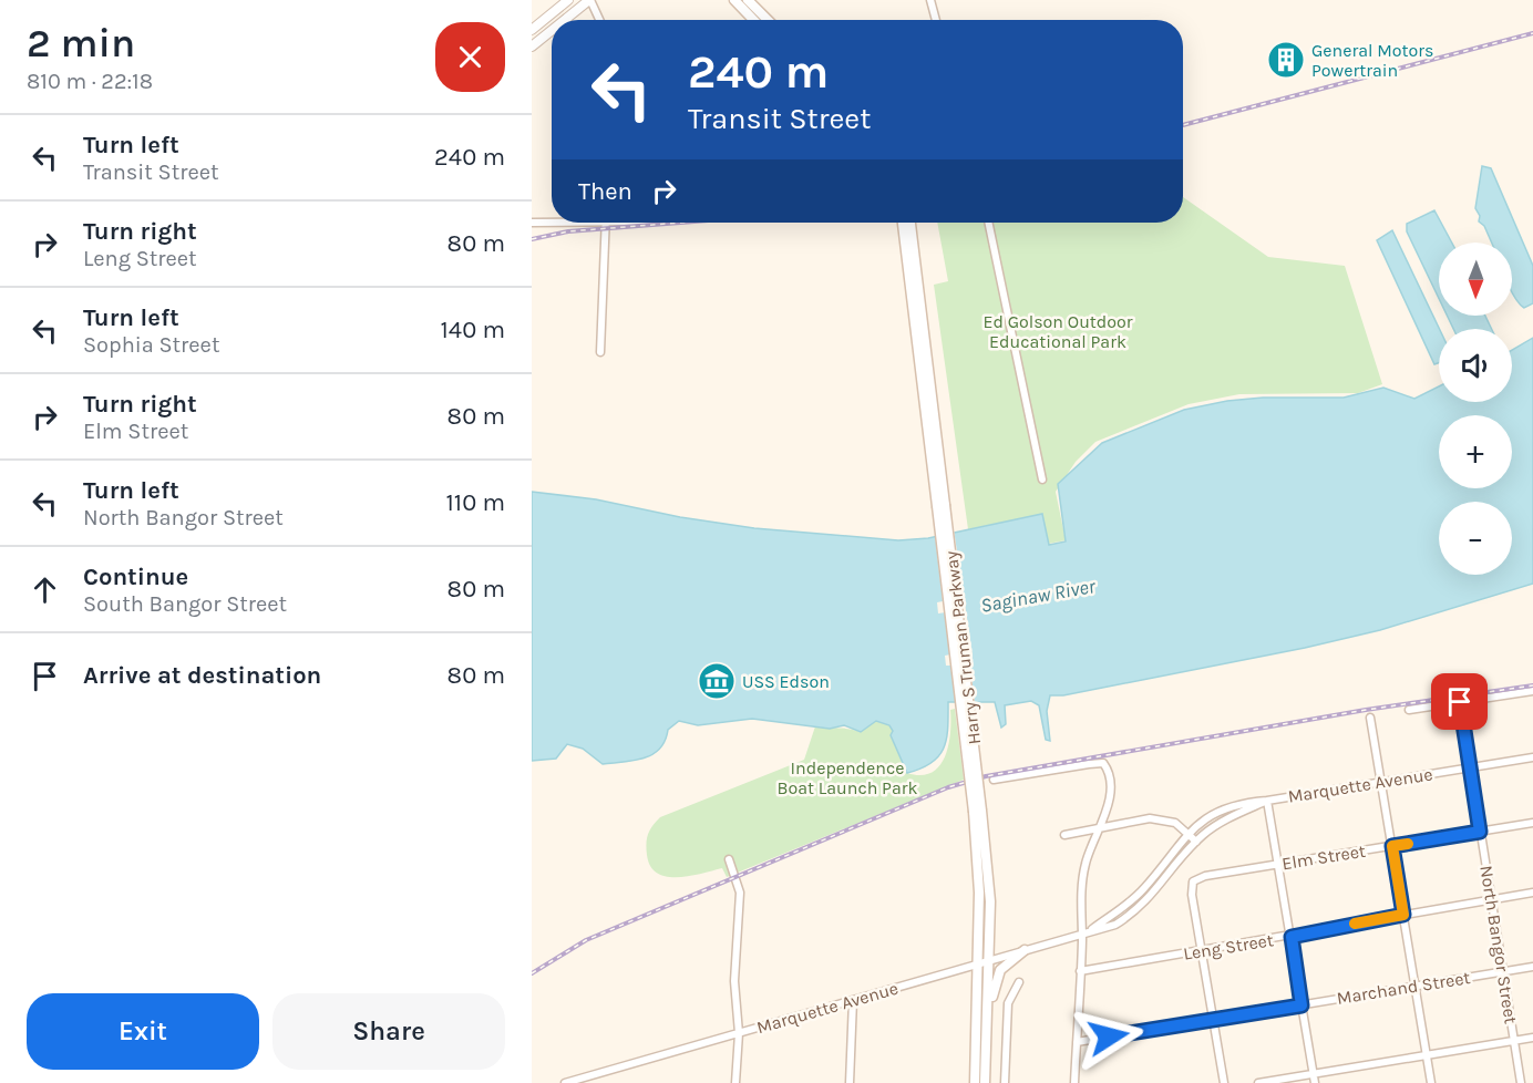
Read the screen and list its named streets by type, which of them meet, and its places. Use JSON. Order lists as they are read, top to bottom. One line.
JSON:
{"streets":{"main road":["Harry S Truman Parkway"],"street":["Marquette Avenue","Elm Street","North Bangor Street","Leng Street","Marchand Street"]},"crossings":[["Harry S Truman Parkway","Marquette Avenue"],["Marquette Avenue","North Bangor Street"],["Elm Street","North Bangor Street"],["Elm Street","Leng Street"],["North Bangor Street","Leng Street"],["North Bangor Street","Marchand Street"]],"water":["Saginaw River"],"parks":["Ed Golson Outdoor Educational Park","Independence Boat Launch Park"],"places":{"building":["General Motors Powertrain"],"museum":["USS Edson"]},"north":"bottom","page":{"heading":["2 min","810 m · 22:18"],"turn":["240 m","Transit Street"],"list":[{"name":"Turn left","note":"Transit Street","value":"240 m"},{"name":"Turn right","note":"Leng Street","value":"80 m"},{"name":"Turn left","note":"Sophia Street","value":"140 m"},{"name":"Turn right","note":"Elm Street","value":"80 m"},{"name":"Turn left","note":"North Bangor Street","value":"110 m"},{"name":"Continue","note":"South Bangor Street","value":"80 m"},{"name":"Arrive at destination","value":"80 m"}],"then":"Then","map_buttons":["+","−"],"buttons":["Exit","Share"]}}
